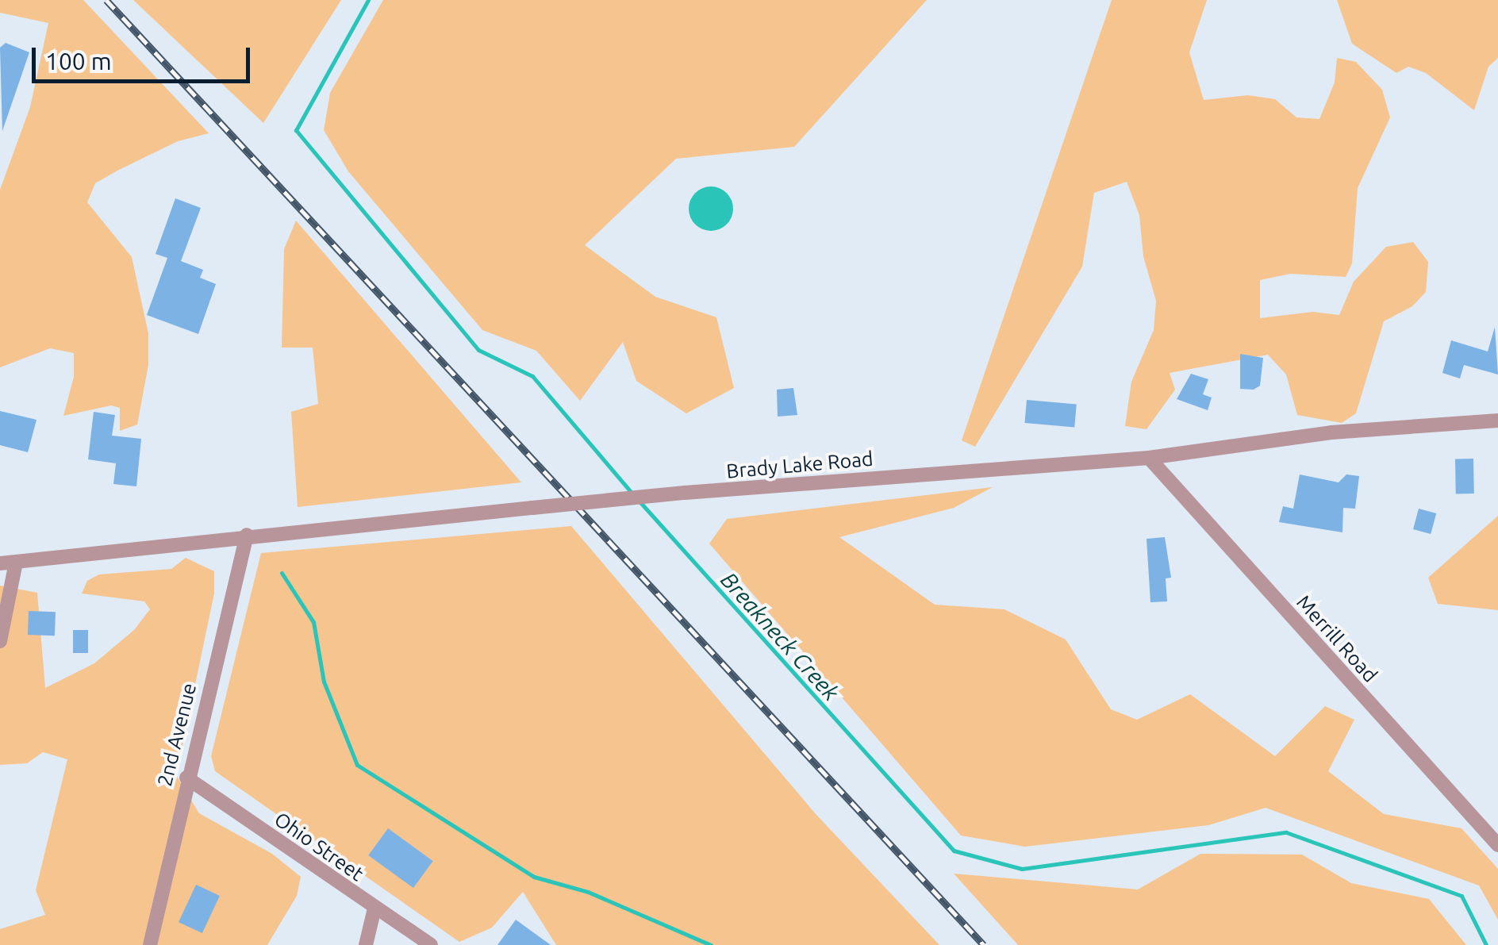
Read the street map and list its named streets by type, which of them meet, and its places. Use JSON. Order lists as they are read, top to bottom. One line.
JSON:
{"streets":{"street":["Brady Lake Road","Merrill Road","2nd Avenue","Ohio Street"]},"crossings":[["Brady Lake Road","Merrill Road"],["Brady Lake Road","2nd Avenue"],["2nd Avenue","Ohio Street"]],"water":["Breakneck Creek"],"scale_bar":"100 m"}
